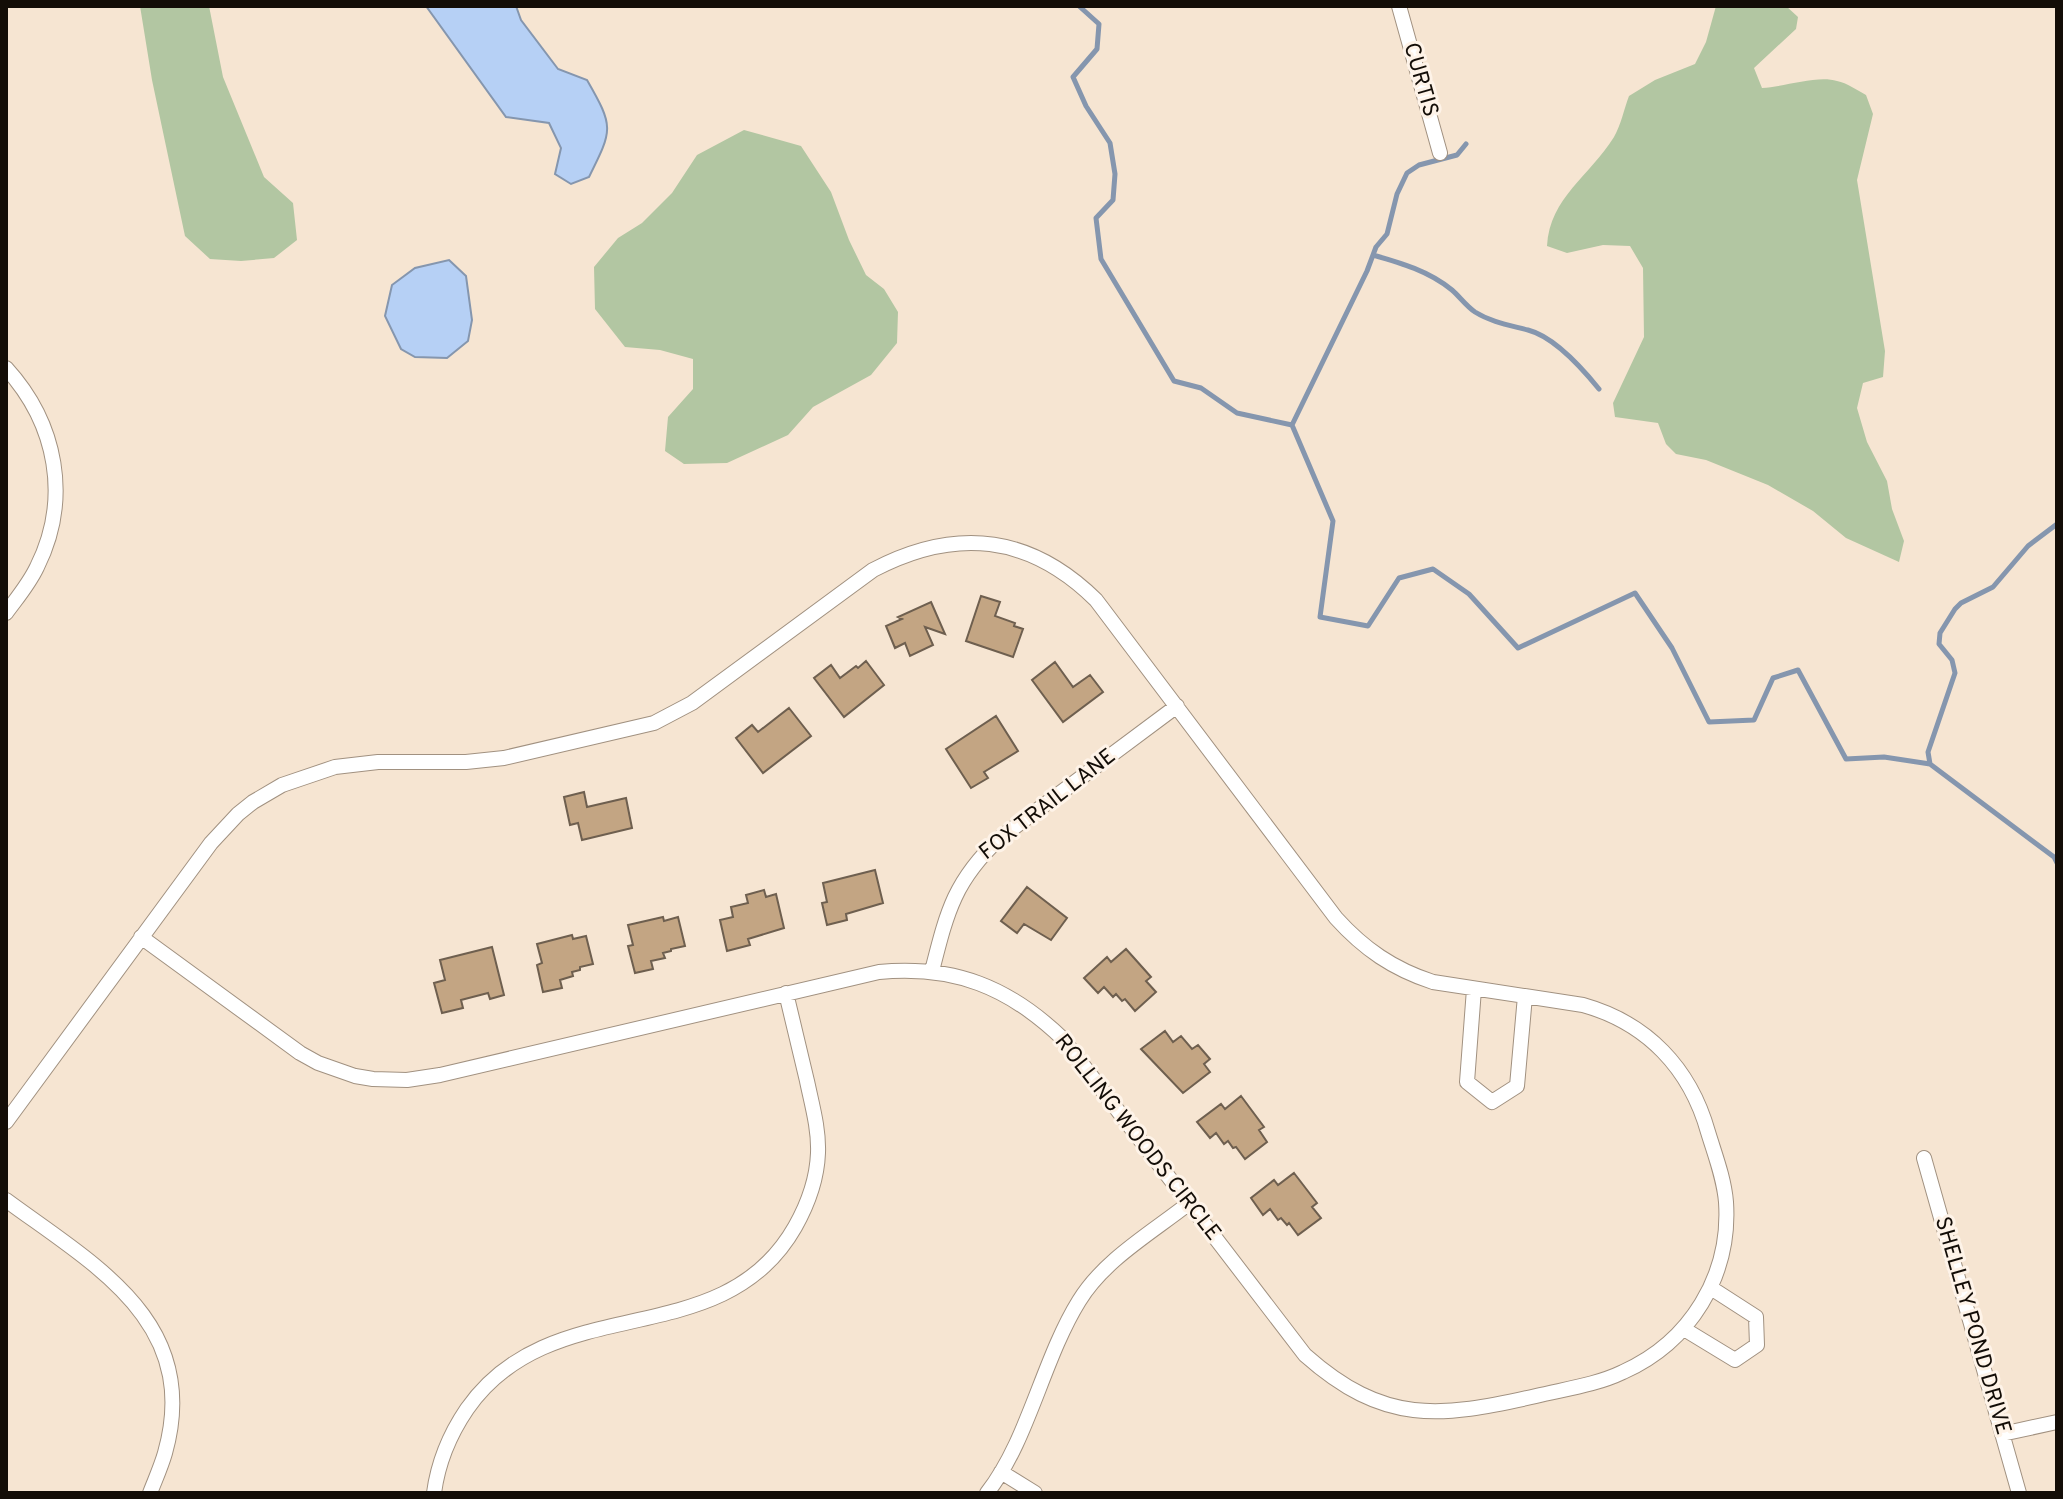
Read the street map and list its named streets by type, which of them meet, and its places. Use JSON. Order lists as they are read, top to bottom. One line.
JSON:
{"streets":{"street":["CURTIS","FOX TRAIL LANE","ROLLING WOODS CIRCLE","SHELLEY POND DRIVE"]},"crossings":[["FOX TRAIL LANE","ROLLING WOODS CIRCLE"]]}
